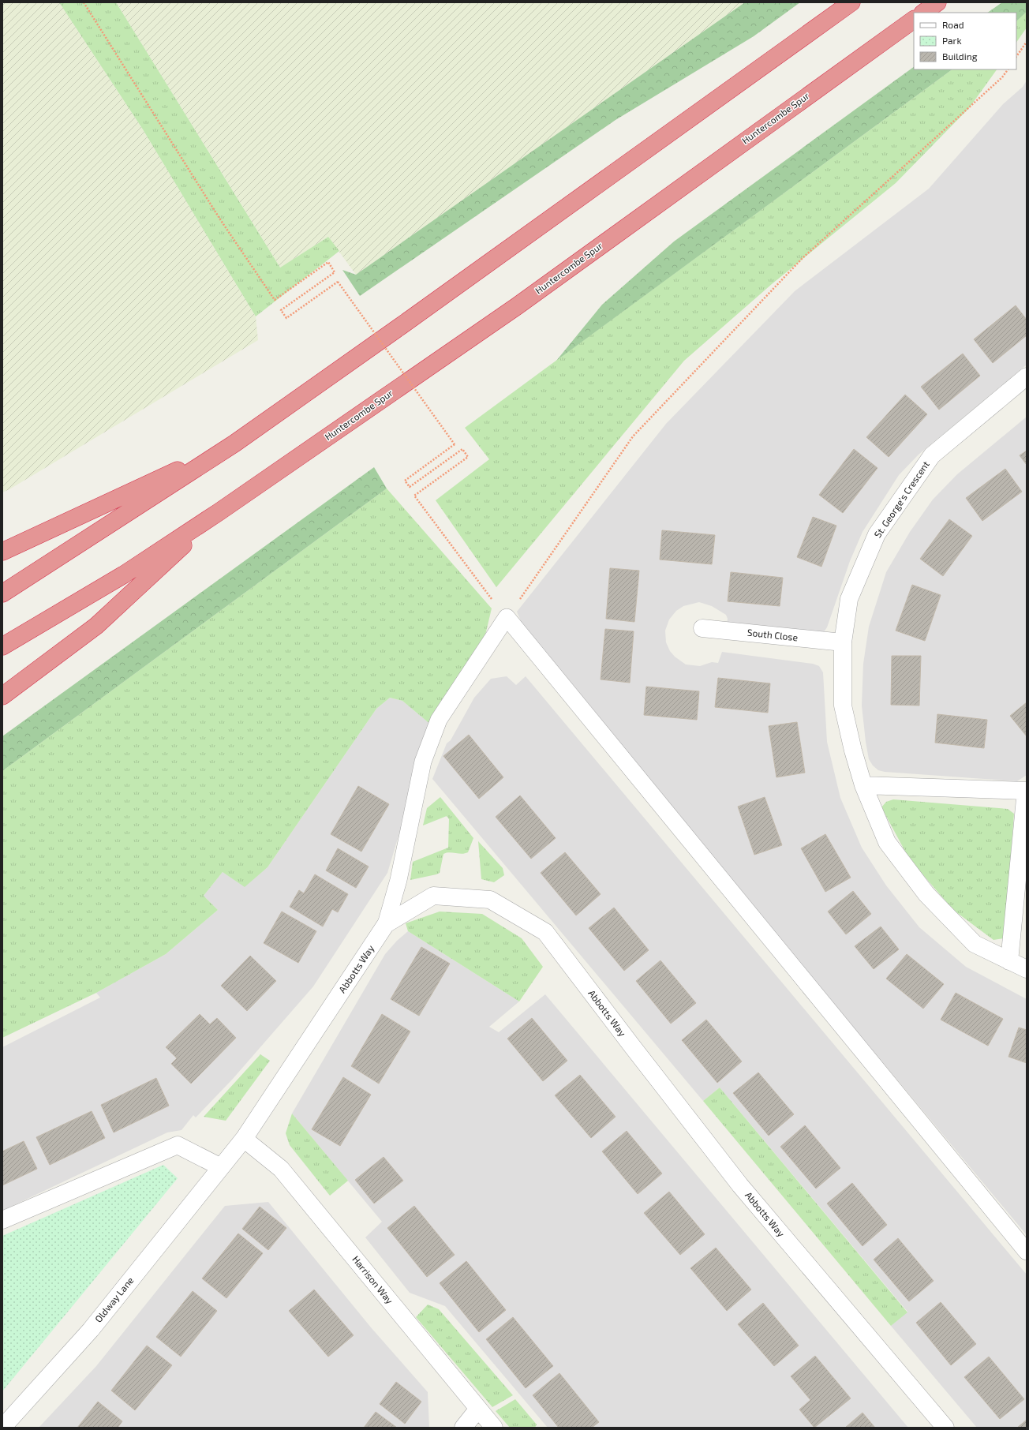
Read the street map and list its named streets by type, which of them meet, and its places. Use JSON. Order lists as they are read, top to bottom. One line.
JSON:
{"streets":{"highway":["Huntercombe Spur"],"street":["St. George's Crescent","South Close","Abbotts Way","Harrison Way","Oldway Lane"]},"crossings":[["St. George's Crescent","South Close"],["Abbotts Way","Harrison Way"],["Abbotts Way","Oldway Lane"],["Harrison Way","Oldway Lane"]],"legend":["Road","Park","Building"]}
